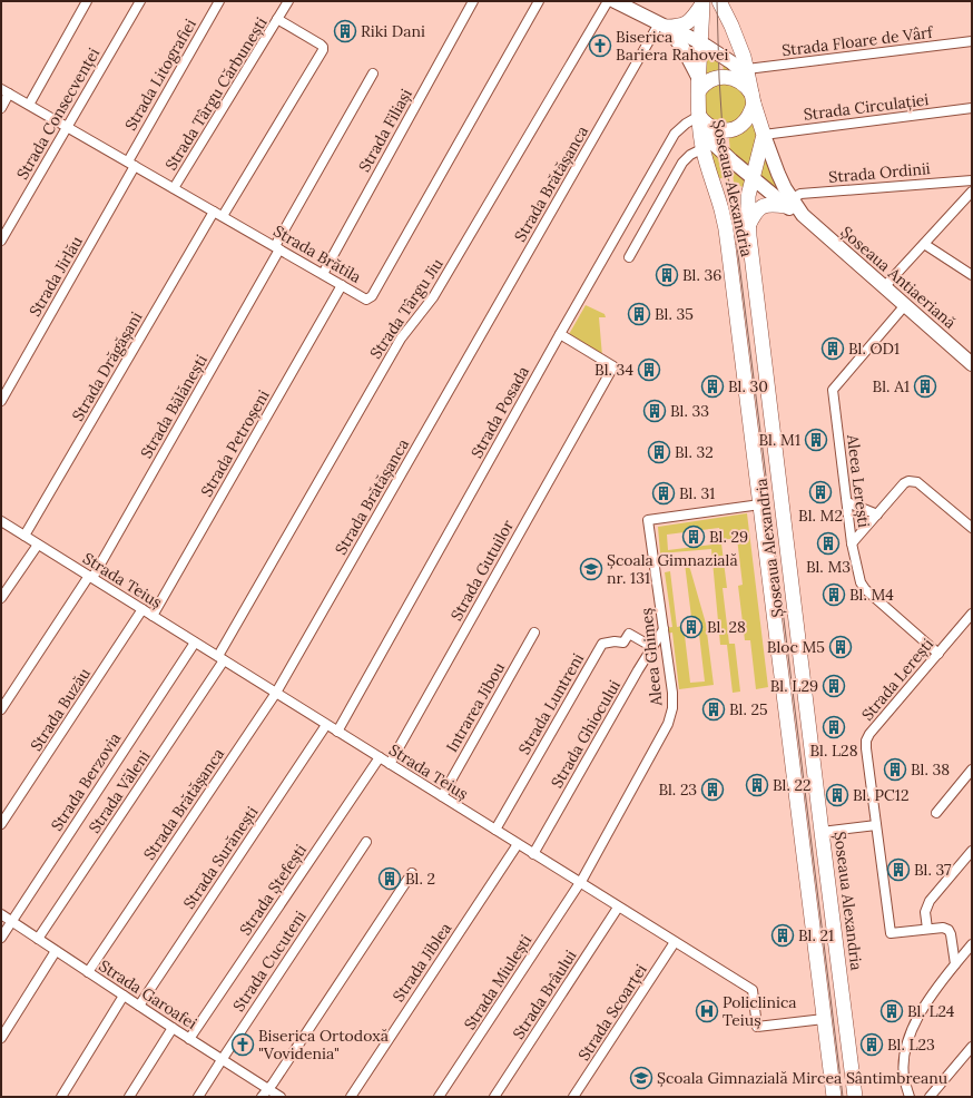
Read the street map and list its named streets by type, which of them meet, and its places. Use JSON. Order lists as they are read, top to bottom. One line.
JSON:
{"streets":{"main road":["Șoseaua Alexandria","Șoseaua Antiaeriană"],"street":["Strada Floare de Vârf","Strada Litografiei","Strada Târgu Cărbunești","Strada Circulației","Strada Consecvenței","Strada Filiași","Strada Ordinii","Strada Brătășanca","Strada Brătila","Strada Jirlău","Strada Târgu Jiu","Strada Drăgășani","Strada Bălănești","Strada Posada","Strada Petroșeni","Aleea Lerești","Strada Gutuilor","Strada Teiuș","Aleea Ghimeș","Strada Lerești","Strada Luntreni","Intrarea Jibou","Strada Buzău","Strada Ghiocului","Strada Berzovia","Strada Văleni","Strada Surănești","Strada Ștefești","Strada Cucuteni","Strada Jiblea","Strada Miulești","Strada Garoafei","Strada Brâului","Strada Scoarței"]},"crossings":[["Strada Litografiei","Strada Brătila"],["Strada Litografiei","Strada Jirlău"],["Strada Târgu Cărbunești","Strada Brătila"],["Strada Circulației","Șoseaua Alexandria"],["Strada Consecvenței","Strada Brătila"],["Strada Filiași","Strada Brătila"],["Strada Ordinii","Șoseaua Antiaeriană"],["Strada Brătășanca","Strada Teiuș"],["Strada Brătășanca","Strada Garoafei"],["Șoseaua Alexandria","Șoseaua Antiaeriană"],["Șoseaua Alexandria","Strada Posada"],["Șoseaua Alexandria","Strada Teiuș"],["Șoseaua Alexandria","Aleea Ghimeș"],["Strada Brătila","Strada Jirlău"],["Strada Brătila","Strada Drăgășani"],["Strada Brătila","Strada Bălănești"],["Strada Brătila","Strada Petroșeni"],["Șoseaua Antiaeriană","Strada Posada"],["Șoseaua Antiaeriană","Aleea Lerești"],["Strada Târgu Jiu","Strada Teiuș"],["Strada Târgu Jiu","Strada Văleni"],["Strada Drăgășani","Strada Teiuș"],["Strada Bălănești","Strada Teiuș"],["Strada Posada","Strada Gutuilor"],["Strada Posada","Strada Teiuș"],["Strada Petroșeni","Strada Teiuș"],["Aleea Lerești","Strada Lerești"],["Strada Gutuilor","Strada Teiuș"],["Strada Teiuș","Aleea Ghimeș"],["Strada Teiuș","Strada Luntreni"],["Strada Teiuș","Intrarea Jibou"],["Strada Teiuș","Strada Buzău"],["Strada Teiuș","Strada Ghiocului"],["Strada Teiuș","Strada Berzovia"],["Strada Teiuș","Strada Văleni"],["Strada Teiuș","Strada Surănești"],["Strada Teiuș","Strada Ștefești"],["Strada Teiuș","Strada Jiblea"],["Strada Teiuș","Strada Miulești"],["Strada Teiuș","Strada Brâului"],["Strada Teiuș","Strada Scoarței"],["Aleea Ghimeș","Strada Ghiocului"],["Aleea Ghimeș","Strada Miulești"],["Strada Luntreni","Strada Ghiocului"],["Strada Berzovia","Strada Garoafei"],["Strada Văleni","Strada Garoafei"],["Strada Surănești","Strada Garoafei"],["Strada Ștefești","Strada Garoafei"],["Strada Cucuteni","Strada Garoafei"]],"places":{"building":["Riki Dani","Bl. 36","Bl. 35","Bl. OD1","Bl. 34","Bl. 30","Bl. A1","Bl. 33","Bl. M1","Bl. 32","Bl. M2","Bl. 31","Bl. 29","Bl. M3","Bl. M4","Bl. 28","Bloc M5","Bl. L29","Bl. 25","Bl. L28","Bl. 38","Bl. 22","Bl. 23","Bl. PC12","Bl. 37","Bl. 2","Bl. 21","Bl. L24","Bl. L23"],"church":["Biserica Bariera Rahovei","Biserica Ortodoxă \"Vovidenia\""],"school or university":["Școala Gimnazială nr. 131","Școala Gimnazială Mircea Sântimbreanu"],"hospital":["Policlinica Teiuș"]}}
